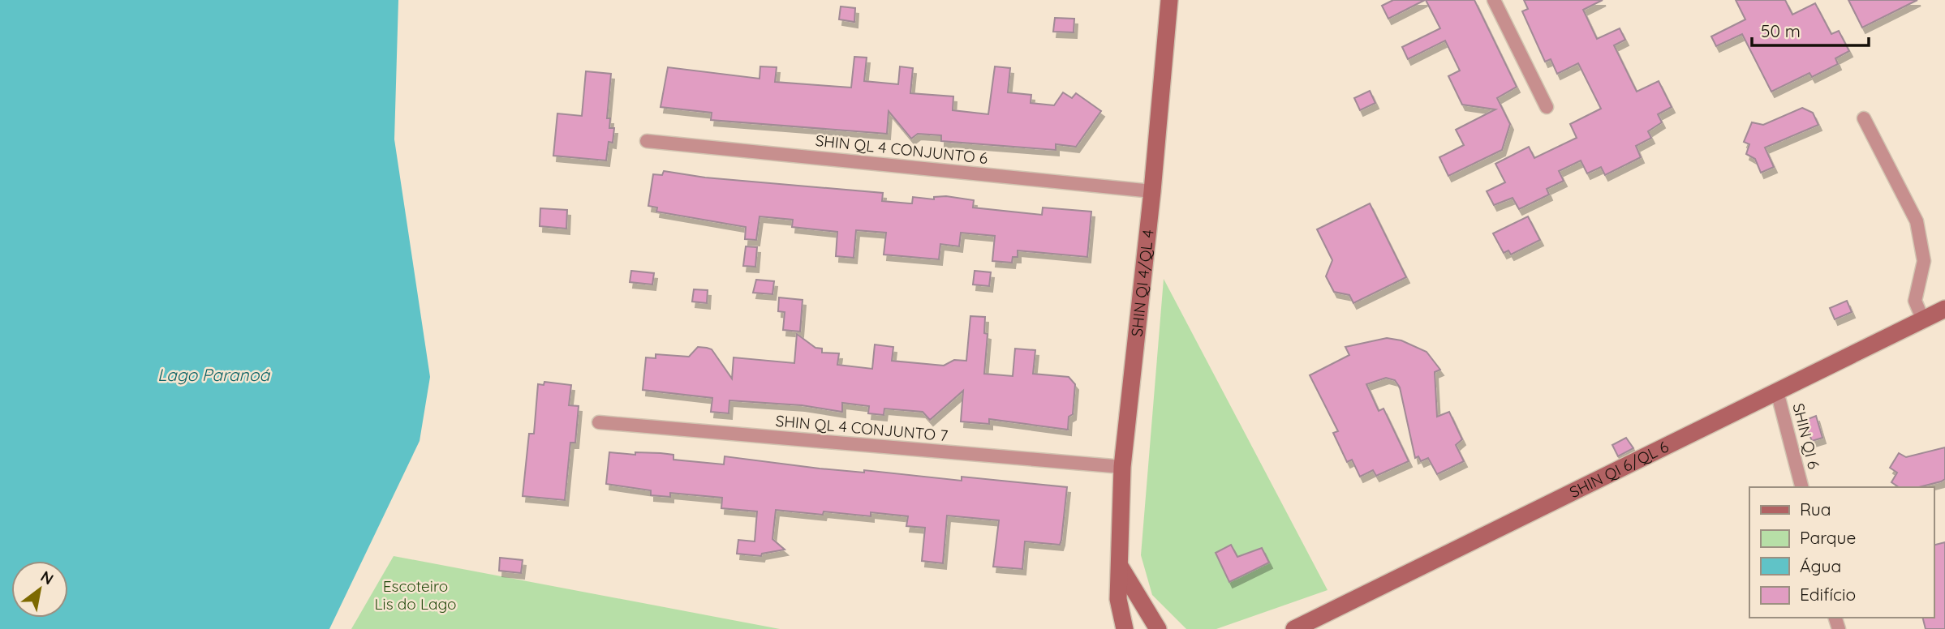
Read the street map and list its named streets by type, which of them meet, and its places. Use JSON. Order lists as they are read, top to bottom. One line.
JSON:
{"streets":{"street":["SHIN QL 4 CONJUNTO 6","SHIN QI 4/QL 4","SHIN QL 4 CONJUNTO 7","SHIN QI 6","SHIN QI 6/QL 6"]},"crossings":[["SHIN QL 4 CONJUNTO 6","SHIN QI 4/QL 4"],["SHIN QI 4/QL 4","SHIN QL 4 CONJUNTO 7"],["SHIN QI 6","SHIN QI 6/QL 6"]],"water":["Lago Paranoá"],"parks":["Escoteiro Lis do Lago"],"legend":["Rua","Parque","Água","Edifício"],"scale_bar":"50 m","north":"top right"}
